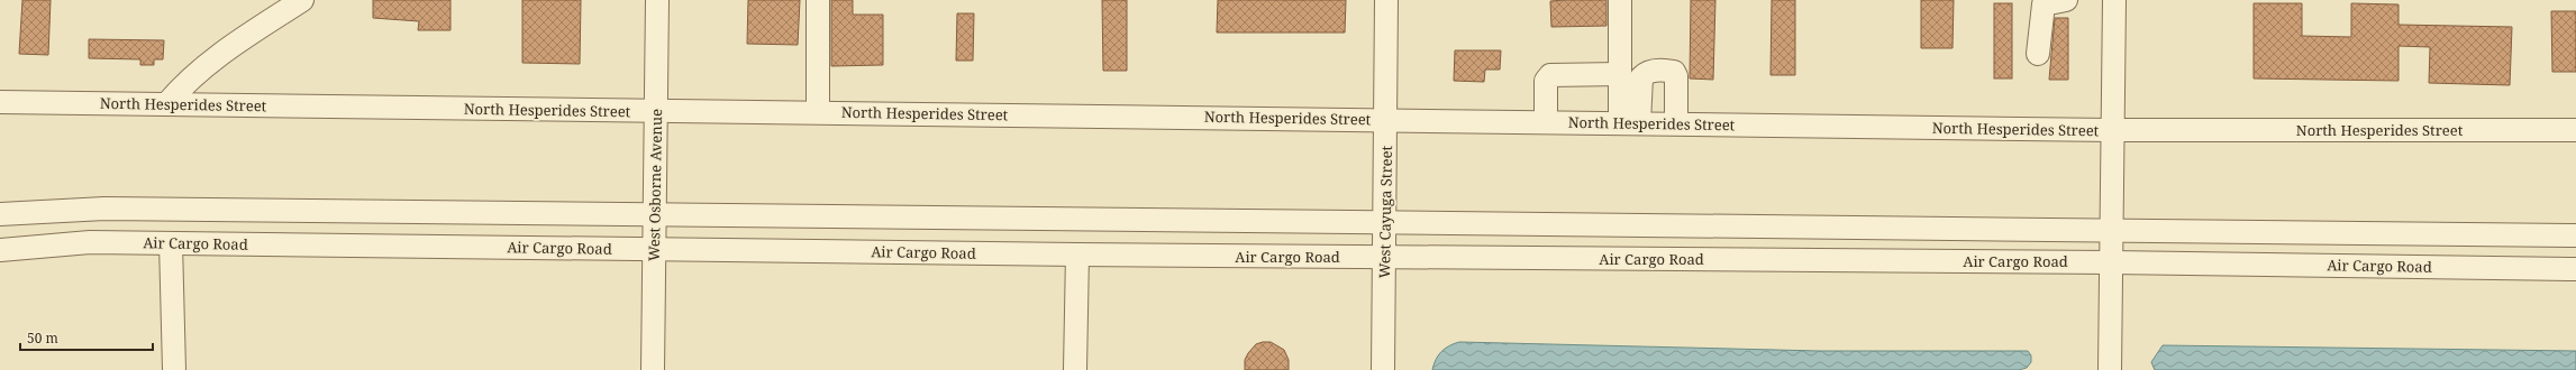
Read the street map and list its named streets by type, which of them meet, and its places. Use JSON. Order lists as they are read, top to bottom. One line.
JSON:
{"streets":{"street":["North Hesperides Street","West Osborne Avenue","West Cayuga Street","Air Cargo Road"]},"crossings":[["North Hesperides Street","West Osborne Avenue"],["North Hesperides Street","West Cayuga Street"],["West Osborne Avenue","Air Cargo Road"],["West Cayuga Street","Air Cargo Road"]],"scale_bar":"50 m"}
